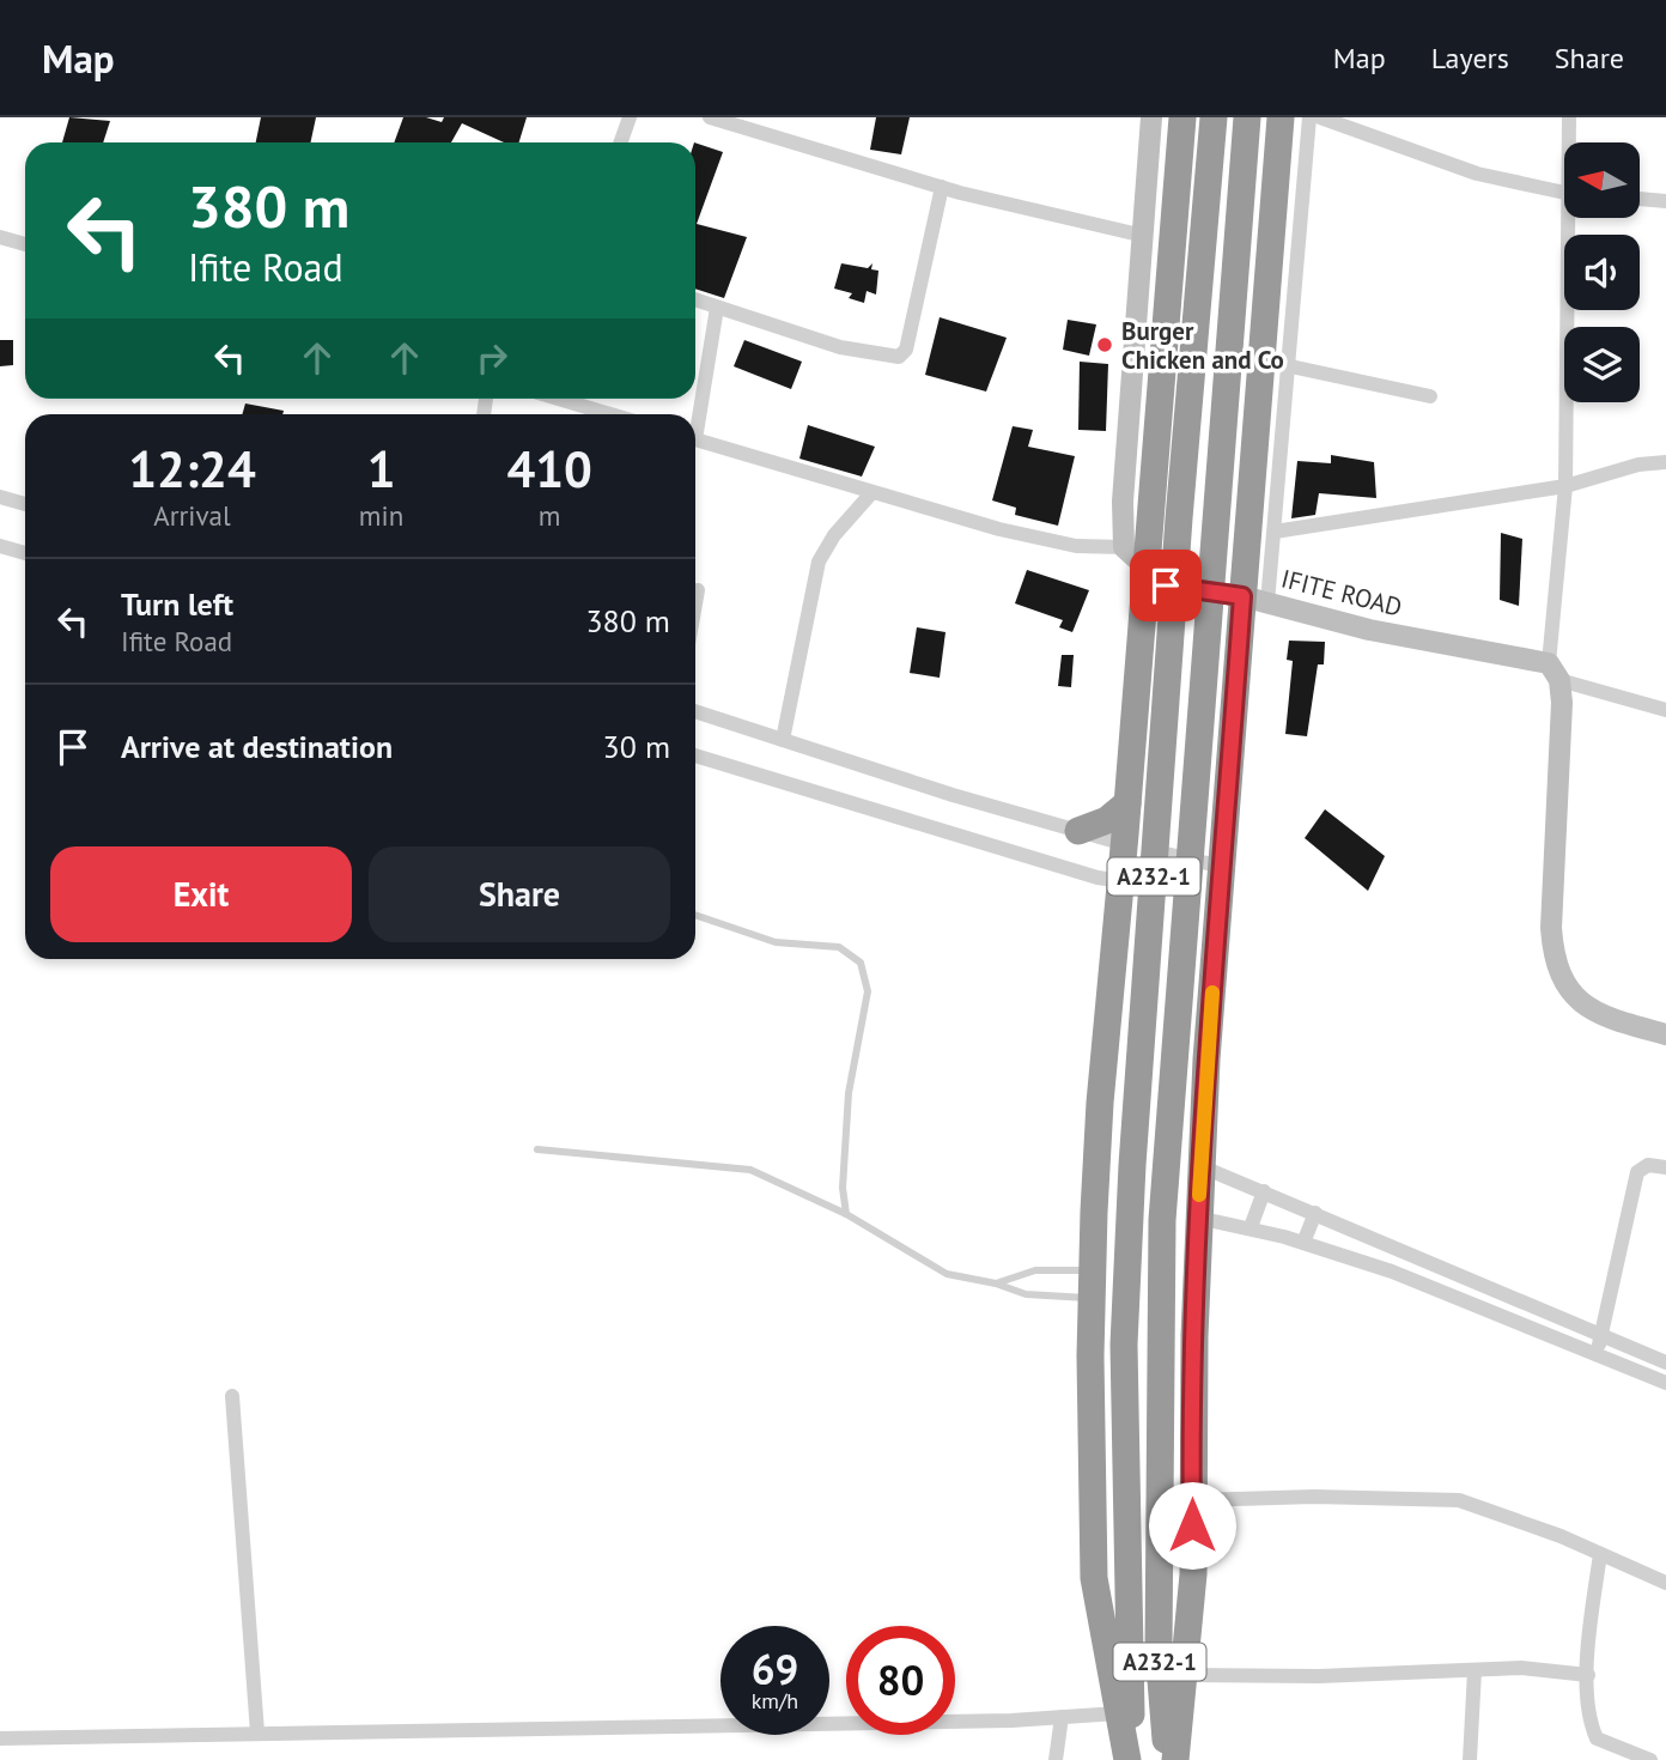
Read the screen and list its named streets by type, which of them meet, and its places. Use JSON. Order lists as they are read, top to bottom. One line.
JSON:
{"streets":{"highway":["A232-1"],"street":["IFITE ROAD"]},"places":["Burger Chicken and Co"],"north":"left","page":{"header":"Map","nav":["Map","Layers","Share"],"turn":["380 m","Ifite Road"],"eta":["12:24","Arrival","1","min","410","m"],"list":[{"name":"Turn left","note":"Ifite Road","value":"380 m"},{"name":"Arrive at destination","value":"30 m"}],"buttons":["Exit","Share"],"speed":"69 km/h","limit":"80"}}
